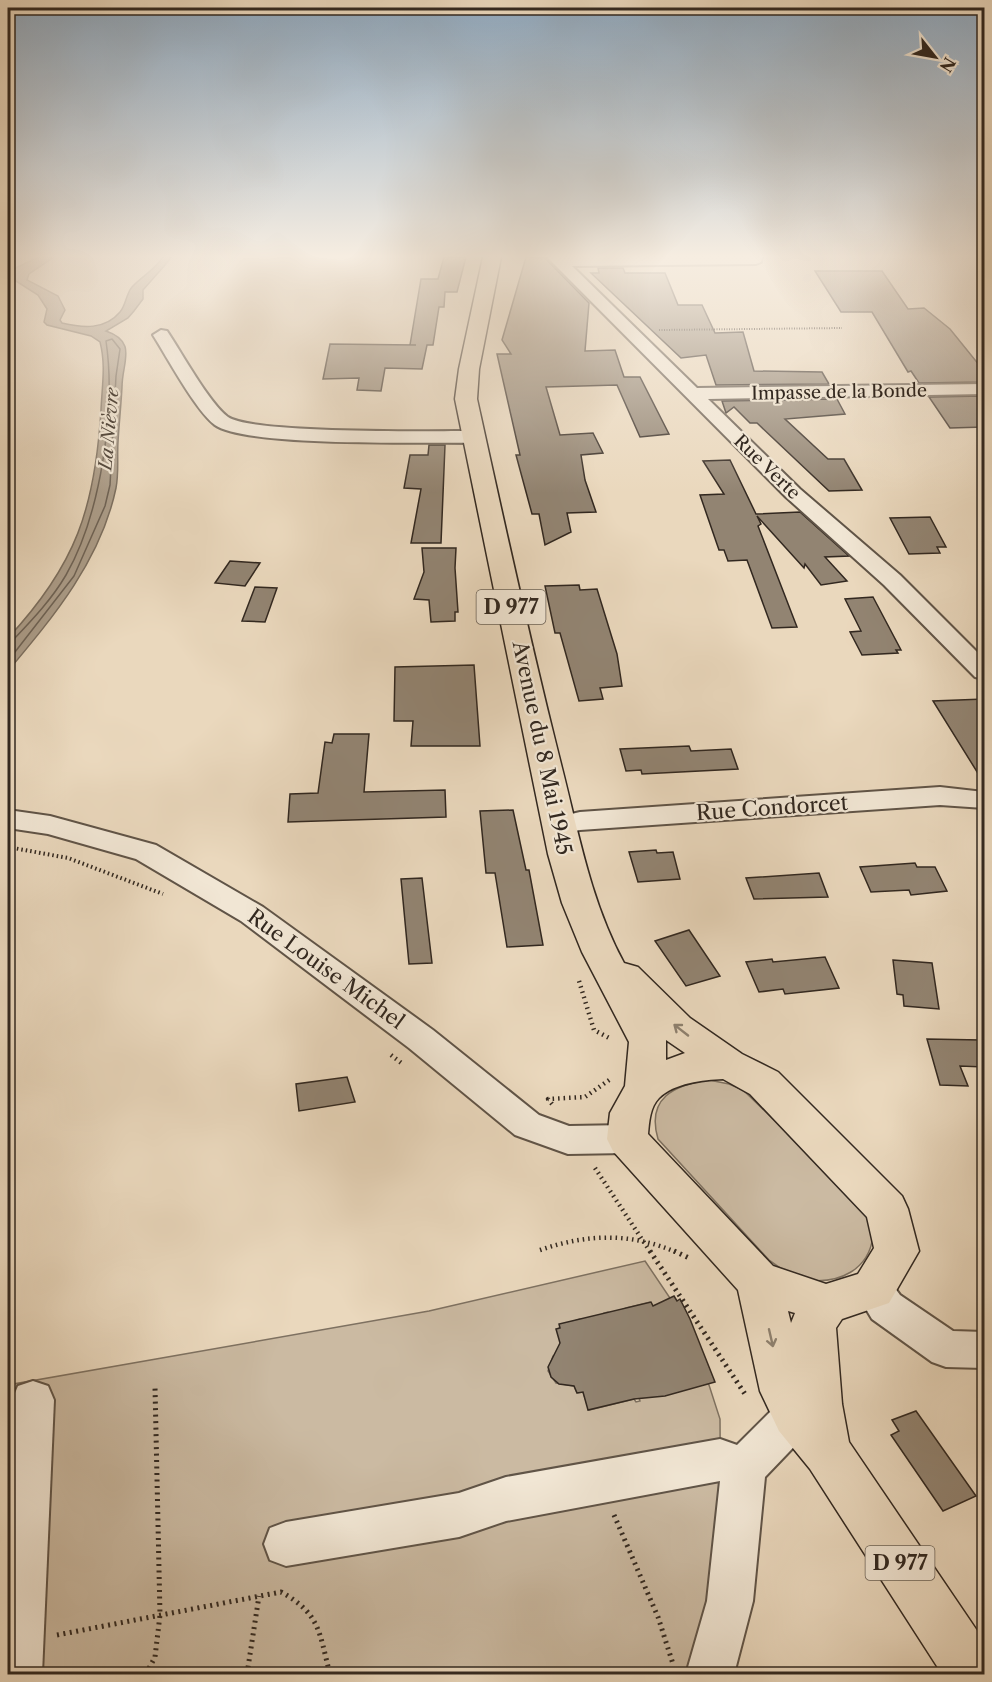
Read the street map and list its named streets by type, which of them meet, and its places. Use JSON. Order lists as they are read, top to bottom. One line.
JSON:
{"streets":{"main road":["D 977","Avenue du 8 Mai 1945"],"street":["Impasse de la Bonde","Rue Verte","Rue Condorcet","Rue Louise Michel"]},"crossings":[["Impasse de la Bonde","Rue Verte"],["Avenue du 8 Mai 1945","Rue Condorcet"]],"water":["La Nièvre"],"north":"bottom right"}
